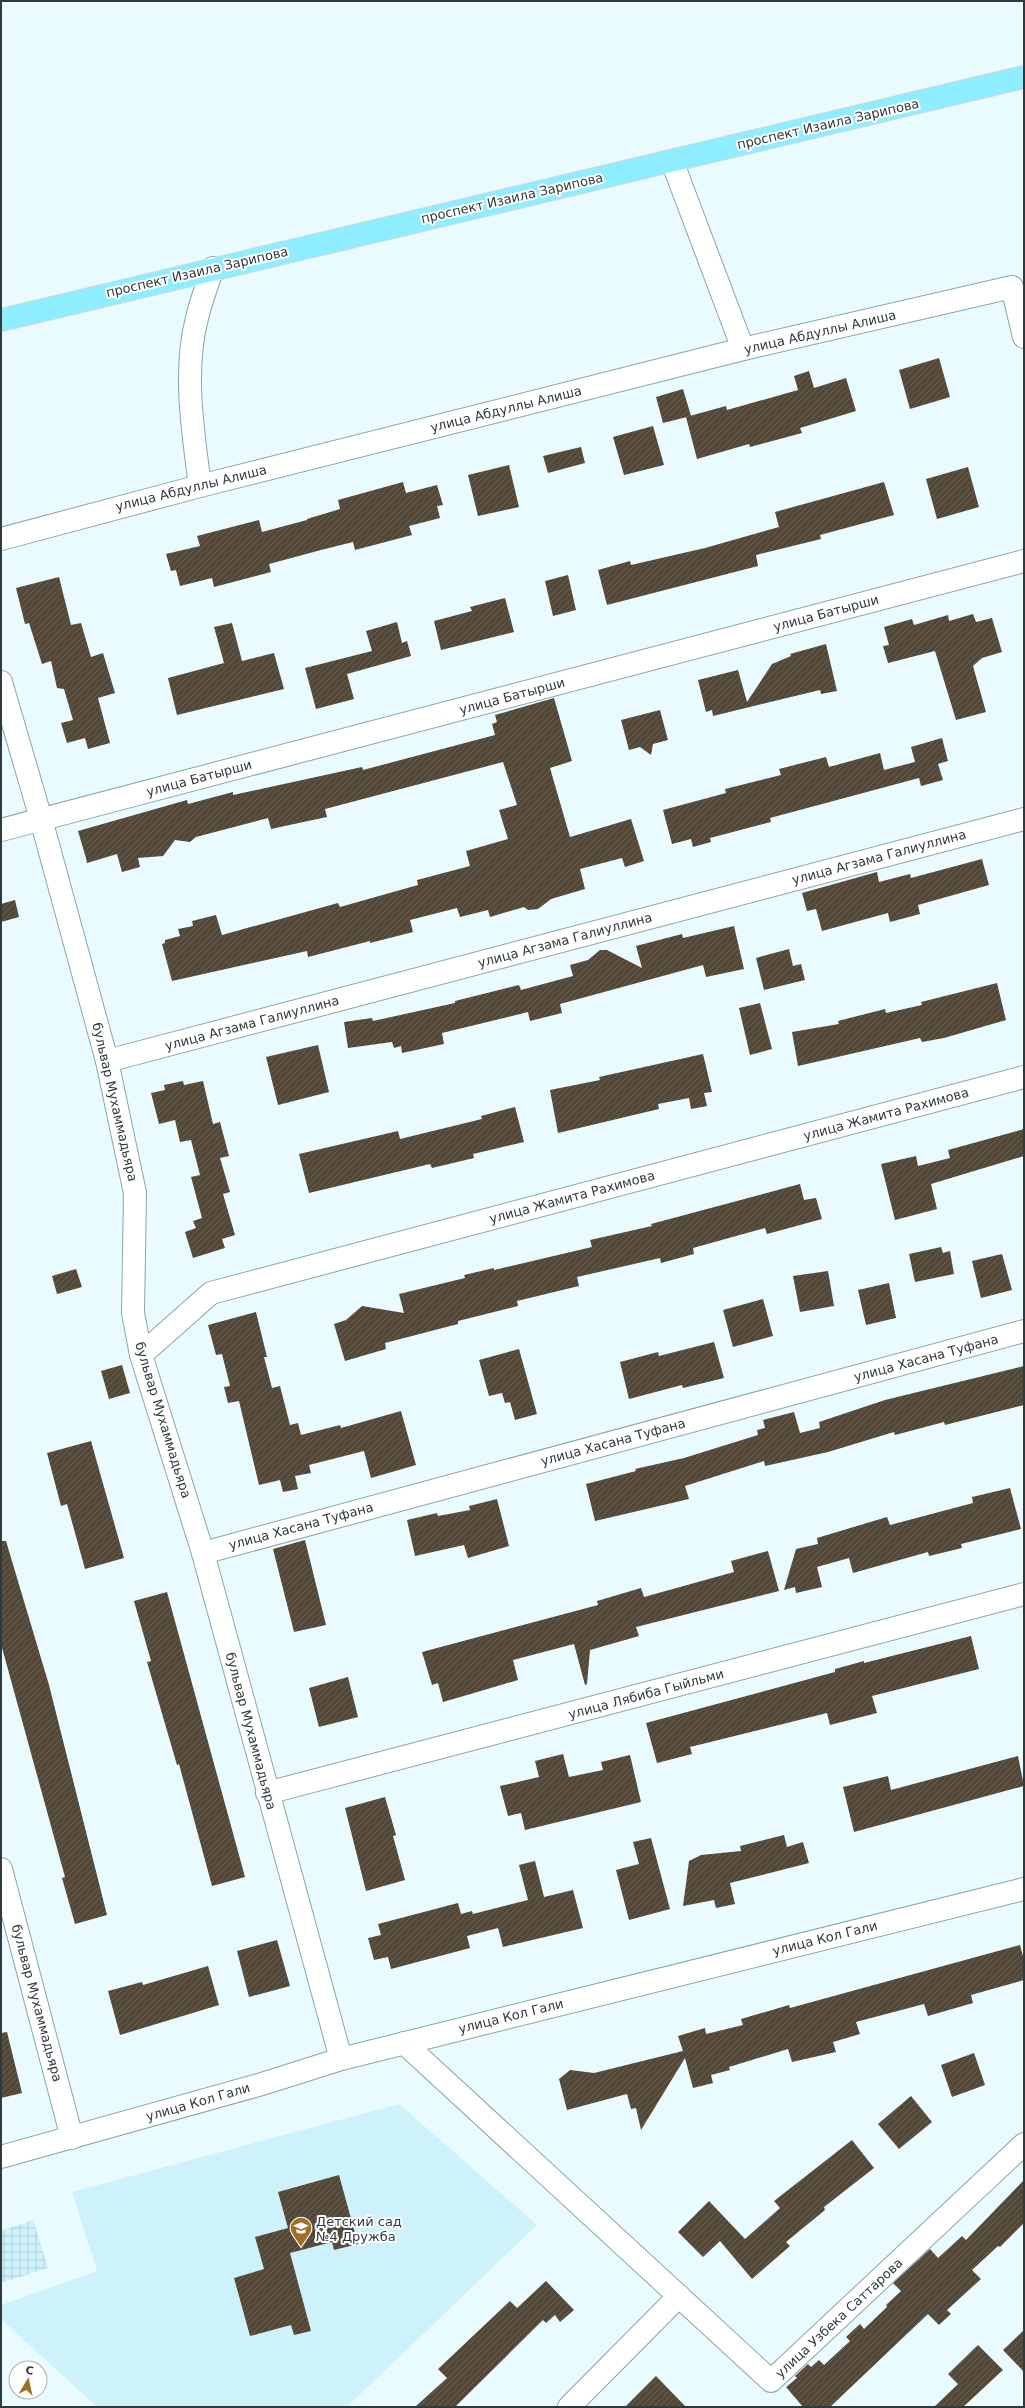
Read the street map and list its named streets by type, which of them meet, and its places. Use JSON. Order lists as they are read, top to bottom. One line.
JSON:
{"streets":{"main road":["проспект Изаила Зарипова"],"street":["улица Абдуллы Алиша","улица Батырши","улица Агзама Галиуллина","бульвар Мухаммадьяра","улица Жамита Рахимова","улица Хасана Туфана","улица Лябиба Гыйльми","улица Кол Гали","улица Узбека Саттарова"]},"crossings":[["улица Батырши","бульвар Мухаммадьяра"],["улица Агзама Галиуллина","бульвар Мухаммадьяра"],["бульвар Мухаммадьяра","улица Жамита Рахимова"],["бульвар Мухаммадьяра","улица Хасана Туфана"],["бульвар Мухаммадьяра","улица Лябиба Гыйльми"],["бульвар Мухаммадьяра","улица Кол Гали"]],"places":{"school or university":["Детский сад №4 Дружба"]},"north":"top"}
